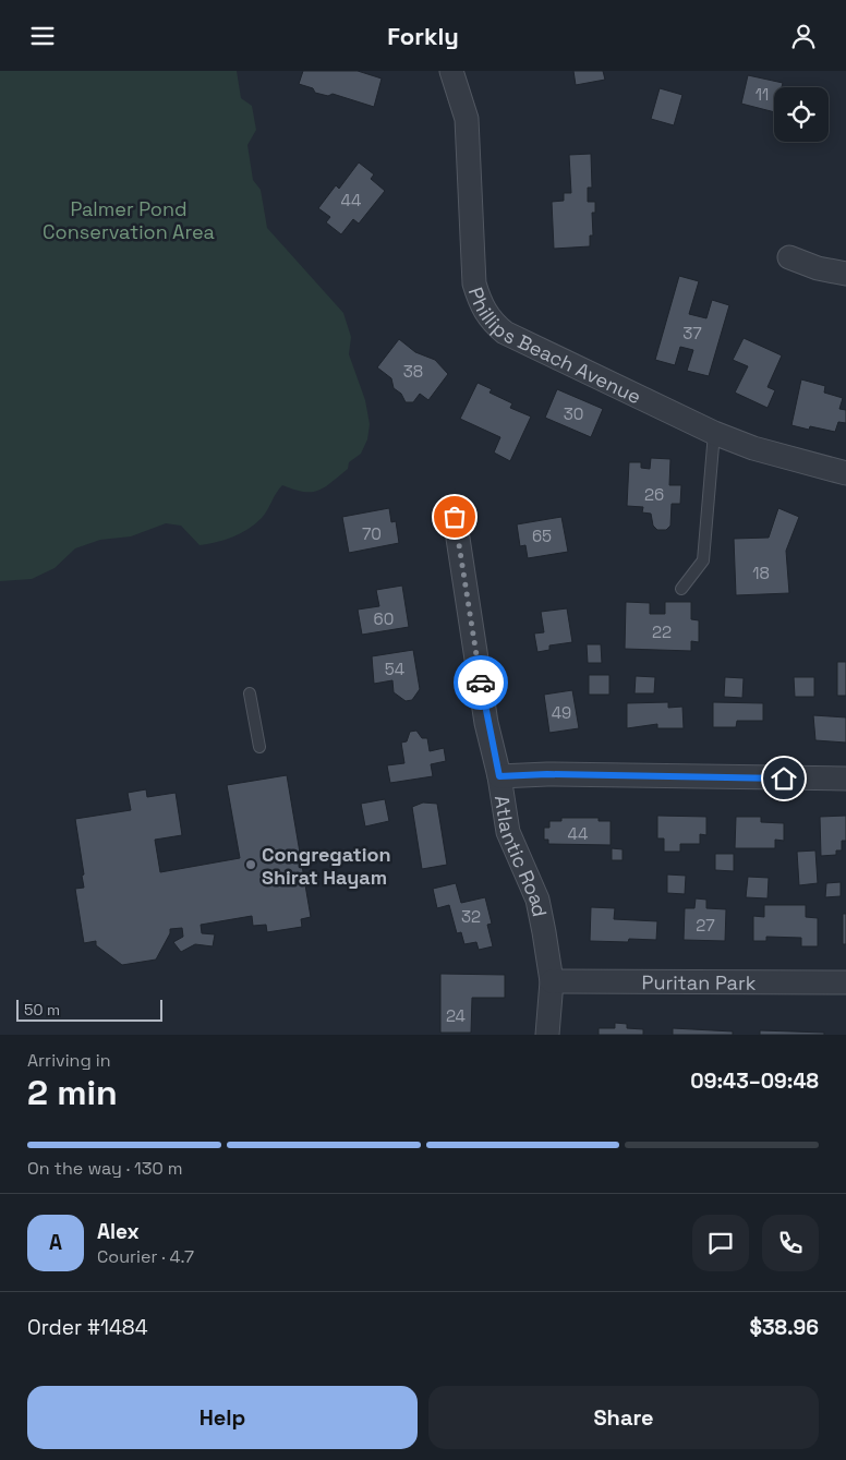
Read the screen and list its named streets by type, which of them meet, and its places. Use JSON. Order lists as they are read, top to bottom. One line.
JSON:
{"streets":{"street":["Phillips Beach Avenue","Atlantic Road","Puritan Park"]},"crossings":[["Atlantic Road","Puritan Park"]],"parks":["Palmer Pond Conservation Area"],"places":["Congregation Shirat Hayam"],"house_numbers":["11","44","37","38","30","26","70","65","18","60","22","54","49","44","32","27","24"],"scale_bar":"50 m","page":{"header":"Forkly","scale":"50 m","heading":["2 min","Arriving in","09:43–09:48"],"panel":["Alex","Courier · 4.7","Order #1484","$38.96"],"bar":"On the way · 130 m","round":"A","buttons":["Help","Share"]}}
